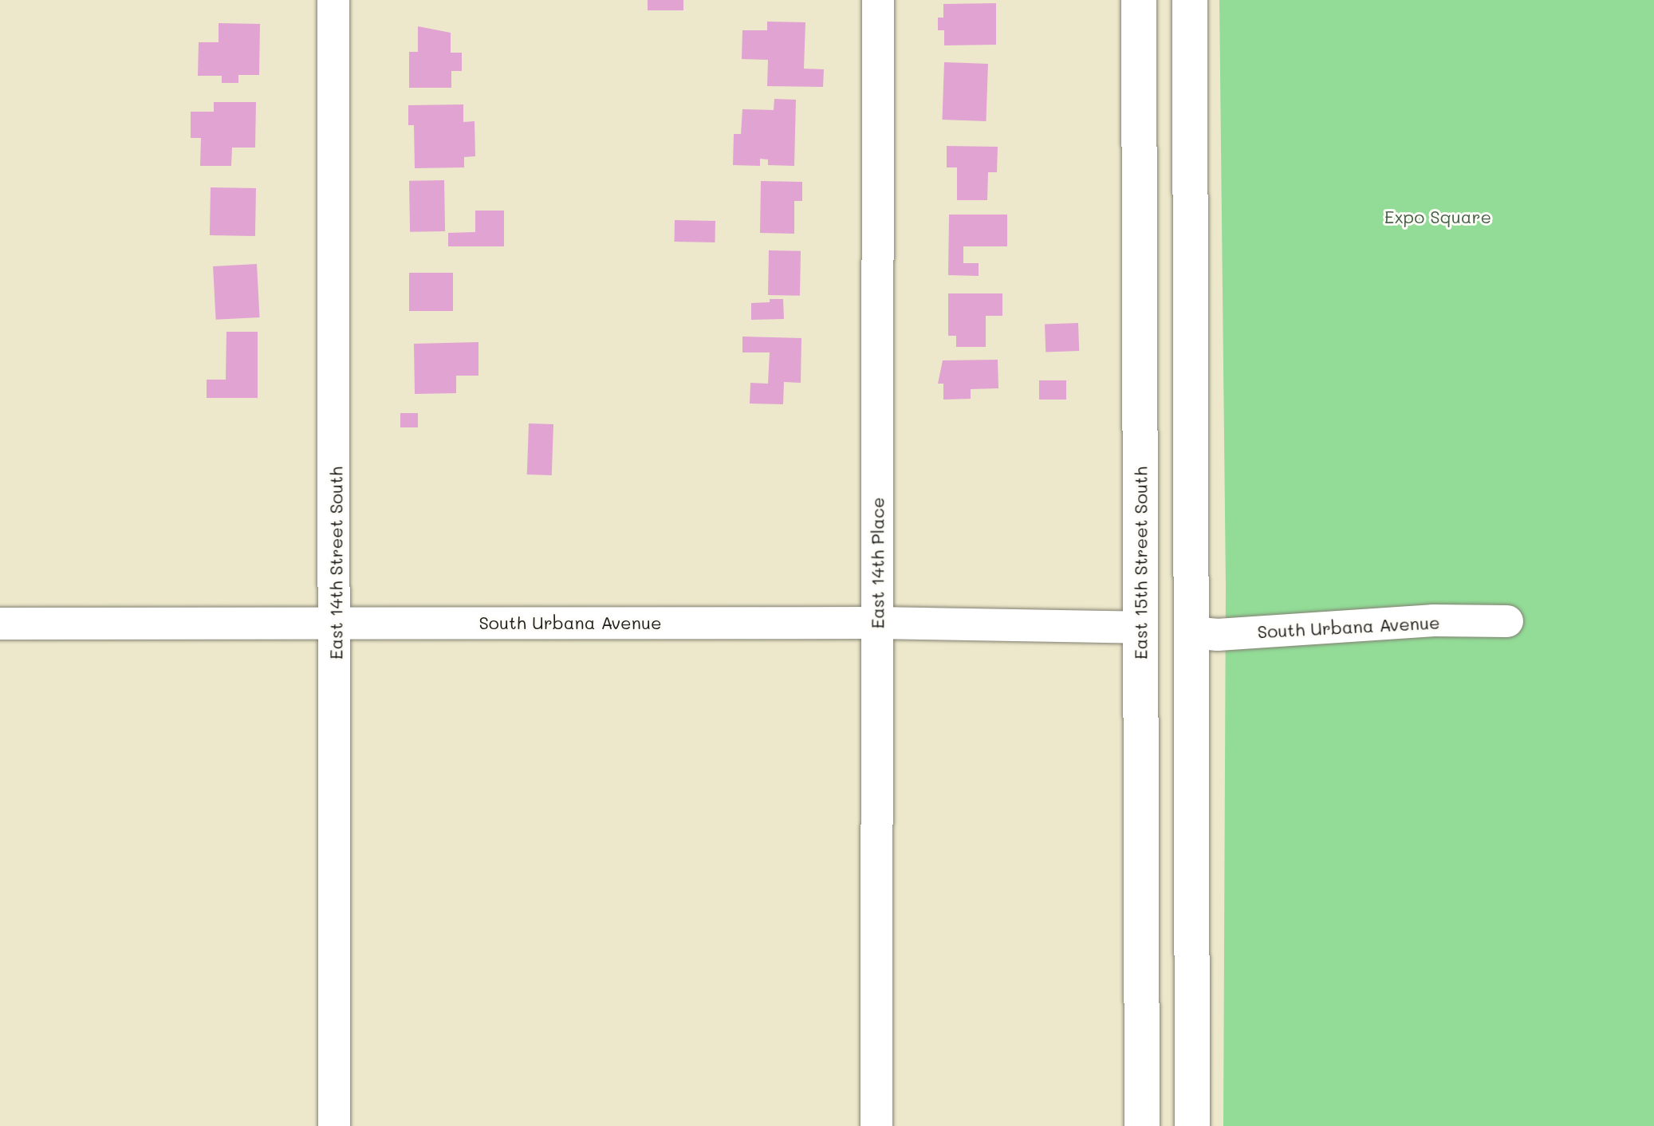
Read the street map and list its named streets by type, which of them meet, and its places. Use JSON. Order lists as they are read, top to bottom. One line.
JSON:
{"streets":{"main road":["East 15th Street South"],"street":["East 14th Street South","East 14th Place","South Urbana Avenue"]},"crossings":[["East 14th Street South","South Urbana Avenue"],["East 14th Place","South Urbana Avenue"],["East 15th Street South","South Urbana Avenue"]],"parks":["Expo Square"]}
